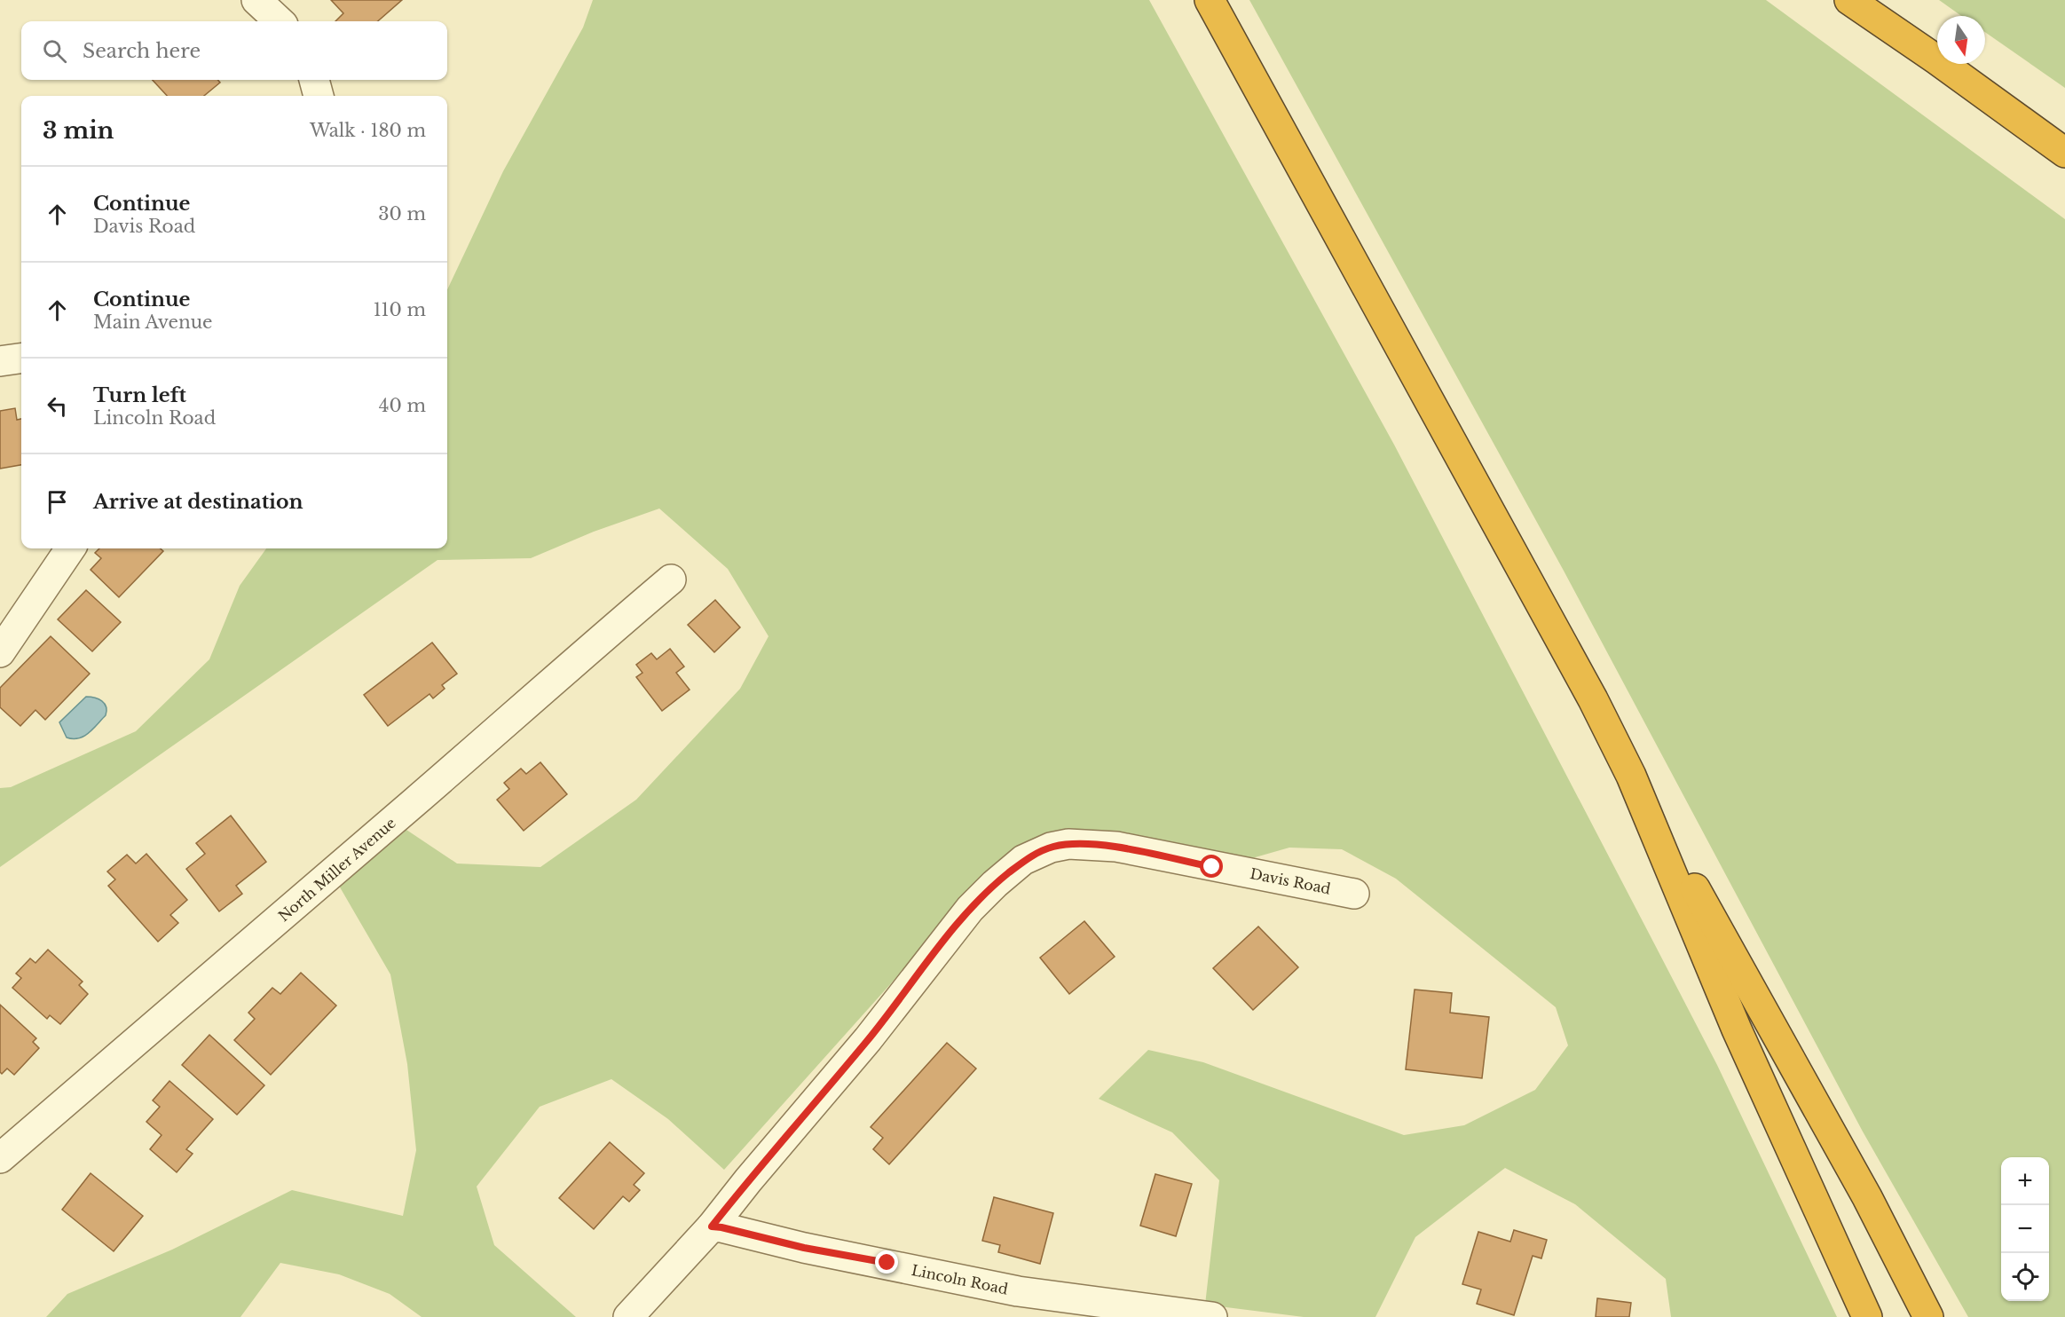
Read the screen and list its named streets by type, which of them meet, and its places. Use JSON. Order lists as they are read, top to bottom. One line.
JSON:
{"streets":{"street":["North Miller Avenue","Davis Road","Lincoln Road"]},"crossings":[["Davis Road","Lincoln Road"]],"north":"bottom","page":{"search":"Search here","heading":["3 min","Walk · 180 m"],"list":[["Continue","Davis Road","30 m"],["Continue","Main Avenue","110 m"],["Turn left","Lincoln Road","40 m"],"Arrive at destination"],"map_buttons":["+","−"]}}
